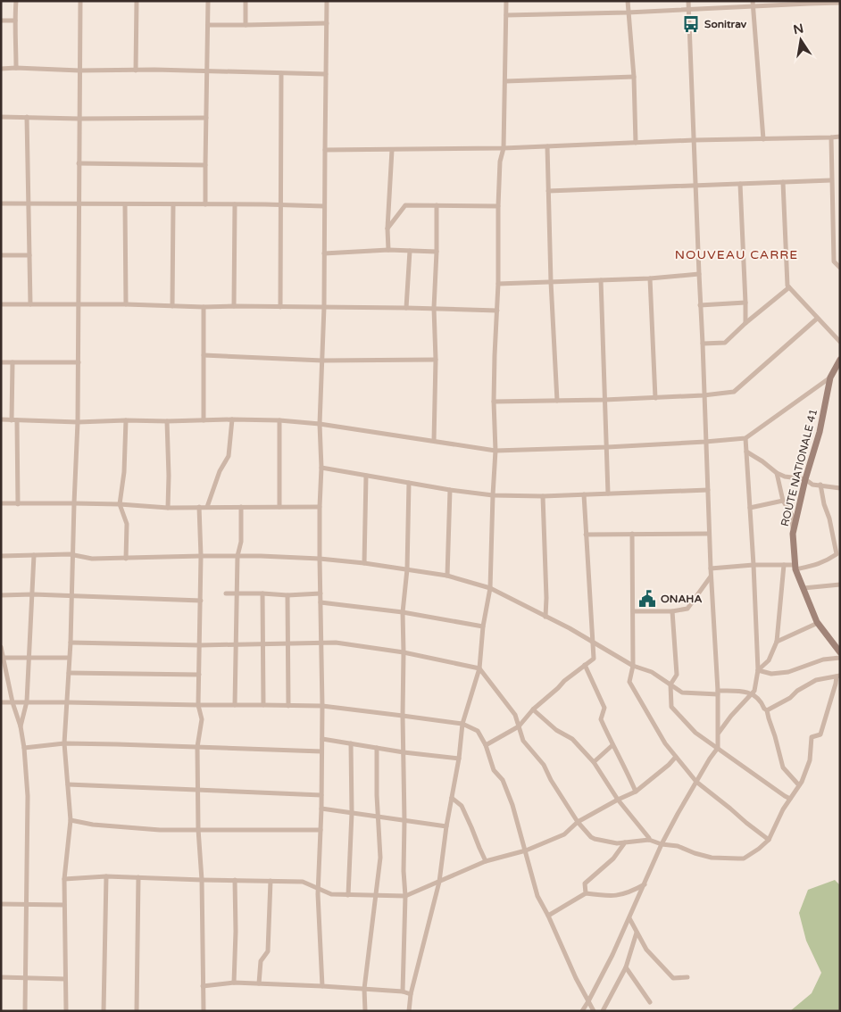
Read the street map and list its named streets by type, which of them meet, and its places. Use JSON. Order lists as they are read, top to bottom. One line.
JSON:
{"streets":{"street":["ROUTE NATIONALE 41"]},"districts":["NOUVEAU CARRE"],"places":{"bus stop":["Sonitrav"],"public building":["ONAHA"]},"north":"top"}
